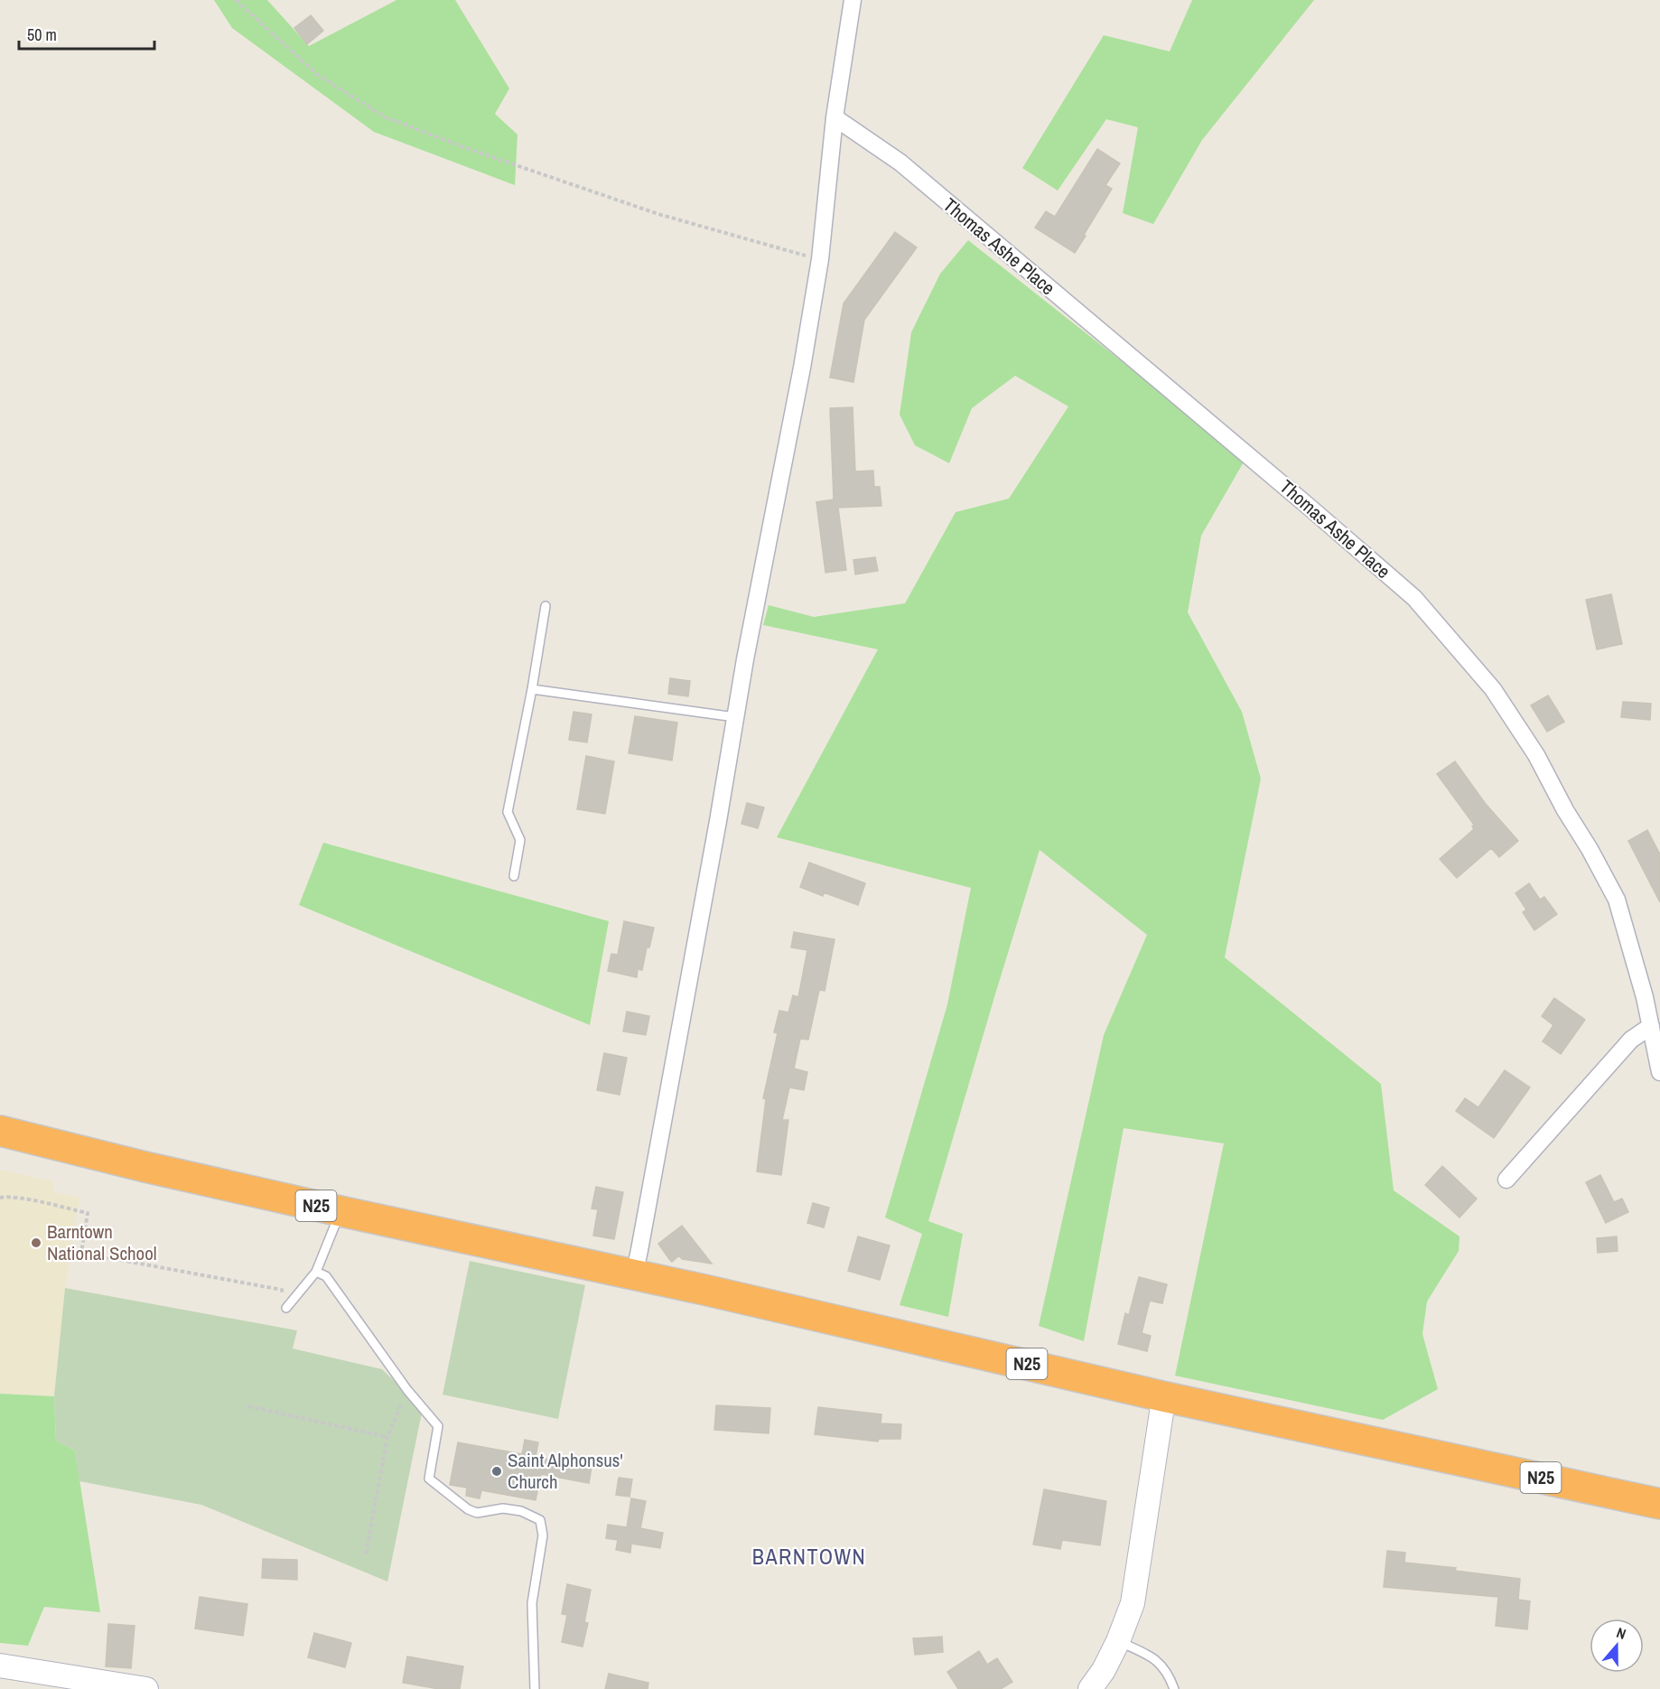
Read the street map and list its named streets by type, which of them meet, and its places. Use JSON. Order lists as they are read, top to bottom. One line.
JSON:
{"streets":{"highway":["N25"],"street":["Thomas Ashe Place"]},"districts":["BARNTOWN"],"places":["Barntown National School","Saint Alphonsus' Church"],"scale_bar":"50 m","north":"top"}
